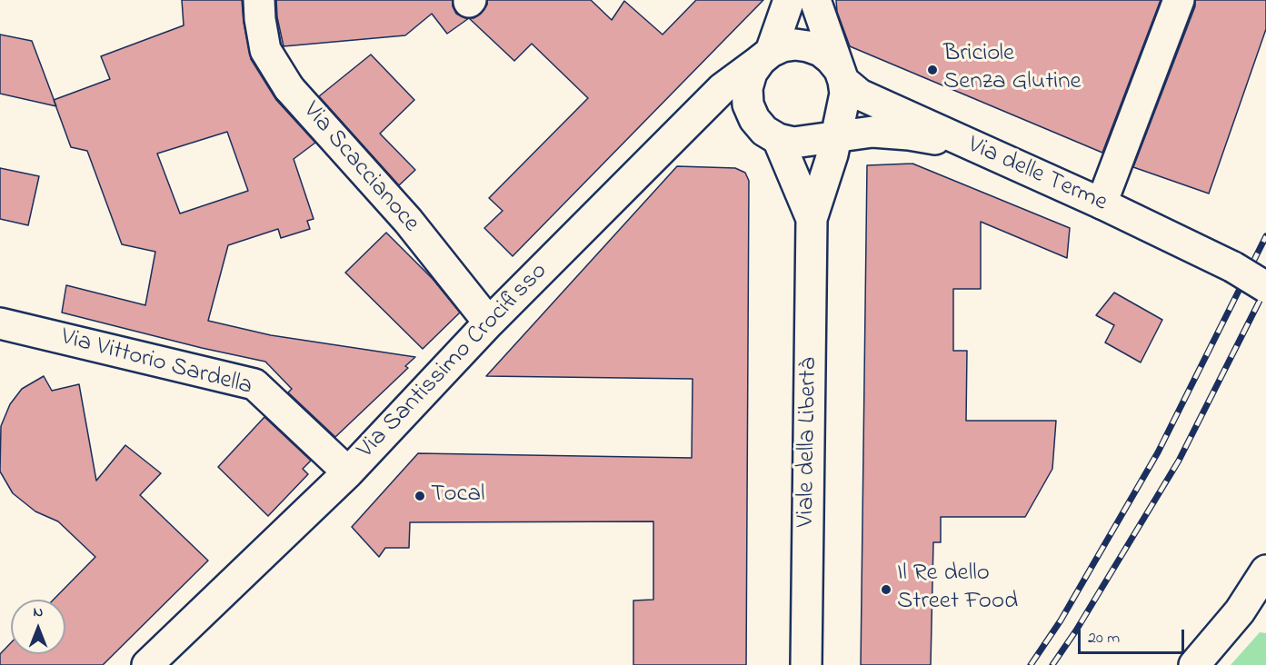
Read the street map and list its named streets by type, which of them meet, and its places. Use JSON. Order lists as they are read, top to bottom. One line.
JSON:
{"streets":{"street":["Via Scaccianoce","Via delle Terme","Via Santissimo Crocifisso","Via Vittorio Sardella","Viale della Libertà"]},"crossings":[["Via Scaccianoce","Via Santissimo Crocifisso"],["Via delle Terme","Via Santissimo Crocifisso"],["Via Santissimo Crocifisso","Via Vittorio Sardella"]],"places":["Briciole Senza Glutine","Tocal","Il Re dello Street Food"],"scale_bar":"20 m","north":"top"}
